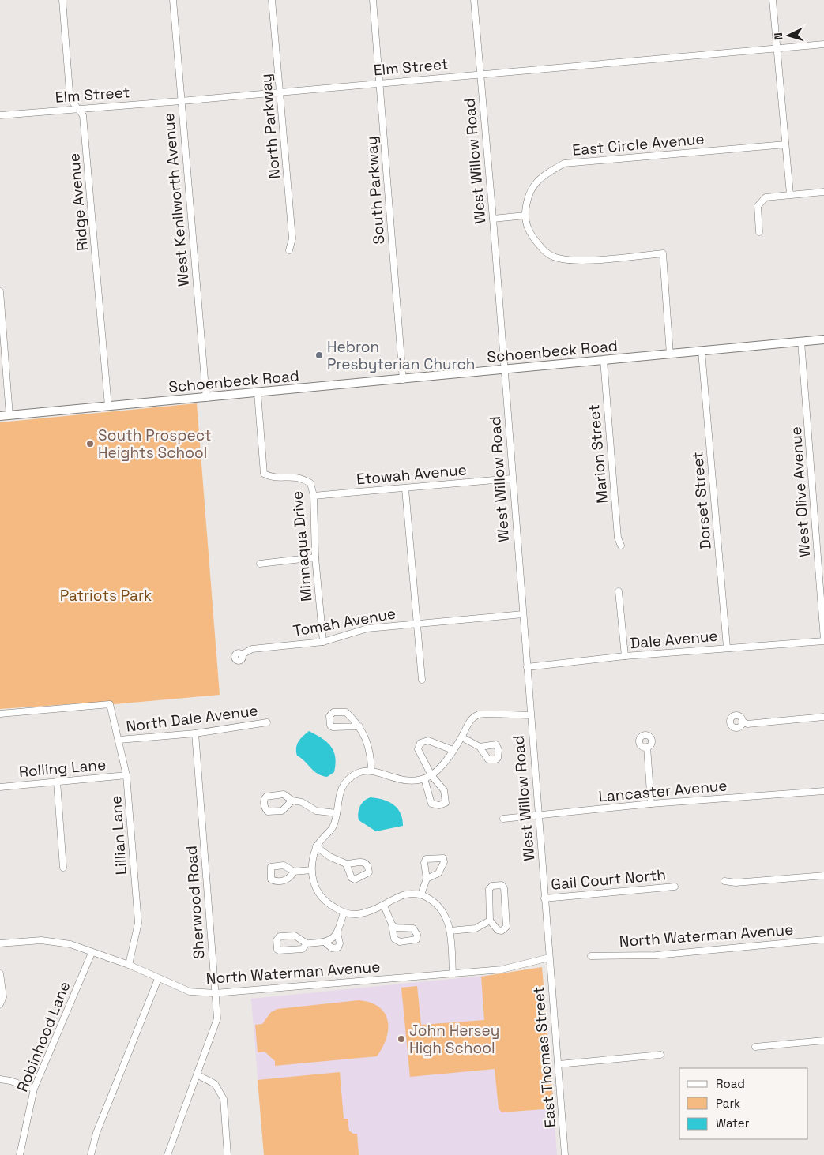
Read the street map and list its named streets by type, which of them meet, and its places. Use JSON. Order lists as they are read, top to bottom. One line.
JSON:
{"streets":{"main road":["Schoenbeck Road"],"street":["Elm Street","North Parkway","East Circle Avenue","West Willow Road","South Parkway","West Kenilworth Avenue","Ridge Avenue","Marion Street","Etowah Avenue","West Olive Avenue","Dorset Street","Minnaqua Drive","Tomah Avenue","Dale Avenue","North Dale Avenue","Rolling Lane","Lancaster Avenue","Lillian Lane","Gail Court North","Sherwood Road","North Waterman Avenue","Robinhood Lane","East Thomas Street"]},"crossings":[["Elm Street","North Parkway"],["Elm Street","West Willow Road"],["Elm Street","South Parkway"],["Elm Street","West Kenilworth Avenue"],["Elm Street","Ridge Avenue"],["West Willow Road","Schoenbeck Road"],["West Willow Road","Etowah Avenue"],["West Willow Road","Tomah Avenue"],["West Willow Road","Dale Avenue"],["West Willow Road","Lancaster Avenue"],["West Willow Road","Gail Court North"],["West Willow Road","North Waterman Avenue"],["West Willow Road","East Thomas Street"],["South Parkway","Schoenbeck Road"],["West Kenilworth Avenue","Schoenbeck Road"],["Ridge Avenue","Schoenbeck Road"],["Schoenbeck Road","Marion Street"],["Schoenbeck Road","West Olive Avenue"],["Schoenbeck Road","Dorset Street"],["Schoenbeck Road","Minnaqua Drive"],["Etowah Avenue","Minnaqua Drive"],["West Olive Avenue","Dale Avenue"],["Dorset Street","Dale Avenue"],["Minnaqua Drive","Tomah Avenue"],["North Dale Avenue","Lillian Lane"],["North Dale Avenue","Sherwood Road"],["Rolling Lane","Lillian Lane"],["Lillian Lane","North Waterman Avenue"],["Sherwood Road","North Waterman Avenue"],["North Waterman Avenue","Robinhood Lane"],["North Waterman Avenue","East Thomas Street"]],"parks":["Patriots Park"],"places":["Hebron Presbyterian Church","South Prospect Heights School","John Hersey High School"],"legend":["Road","Park","Water"],"north":"left"}
